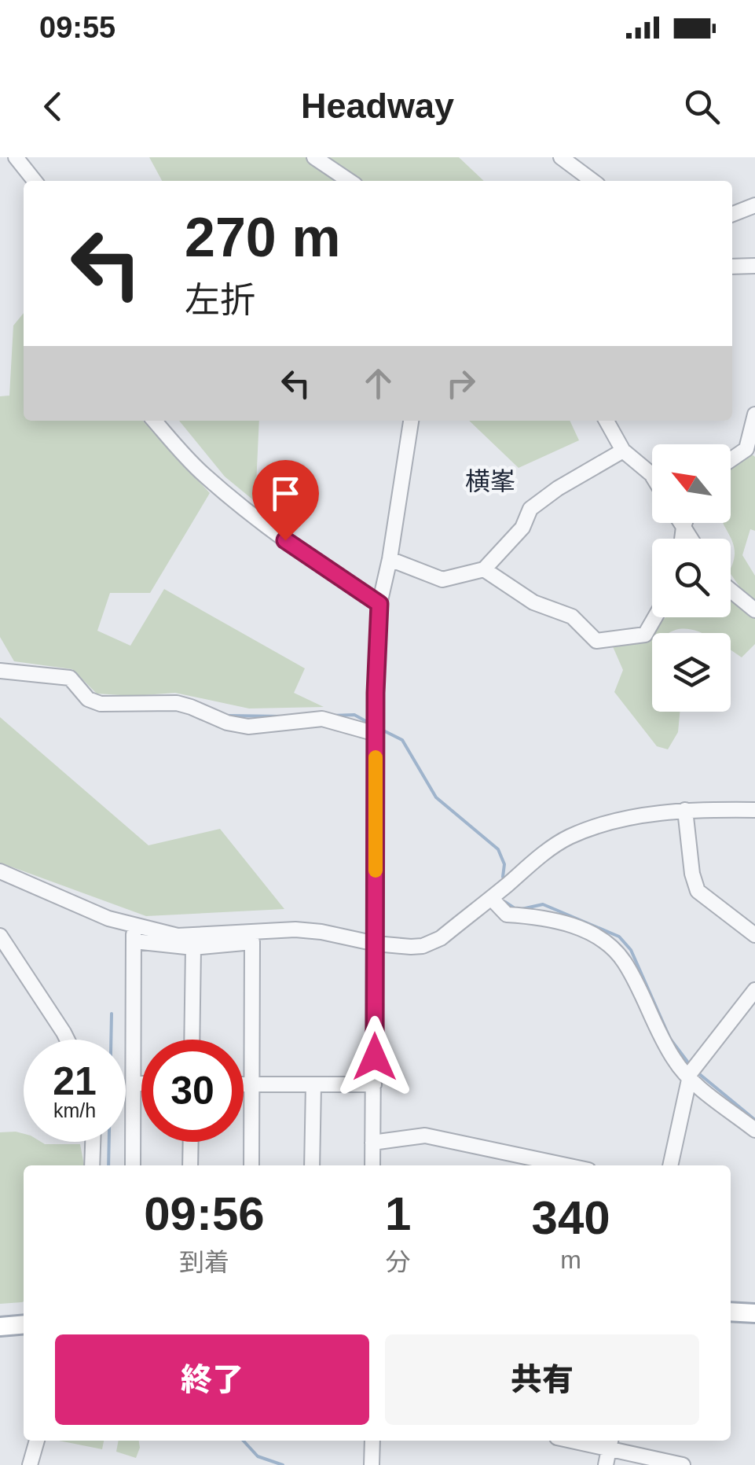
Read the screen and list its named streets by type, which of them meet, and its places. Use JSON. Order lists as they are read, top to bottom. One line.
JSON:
{"districts":["横峯"],"north":"top left","page":{"status":"09:55","header":"Headway","turn":["270 m","左折"],"speed":"21 km/h","limit":"30","eta":["09:56","到着","1","分","340","m"],"buttons":["終了","共有"]}}
